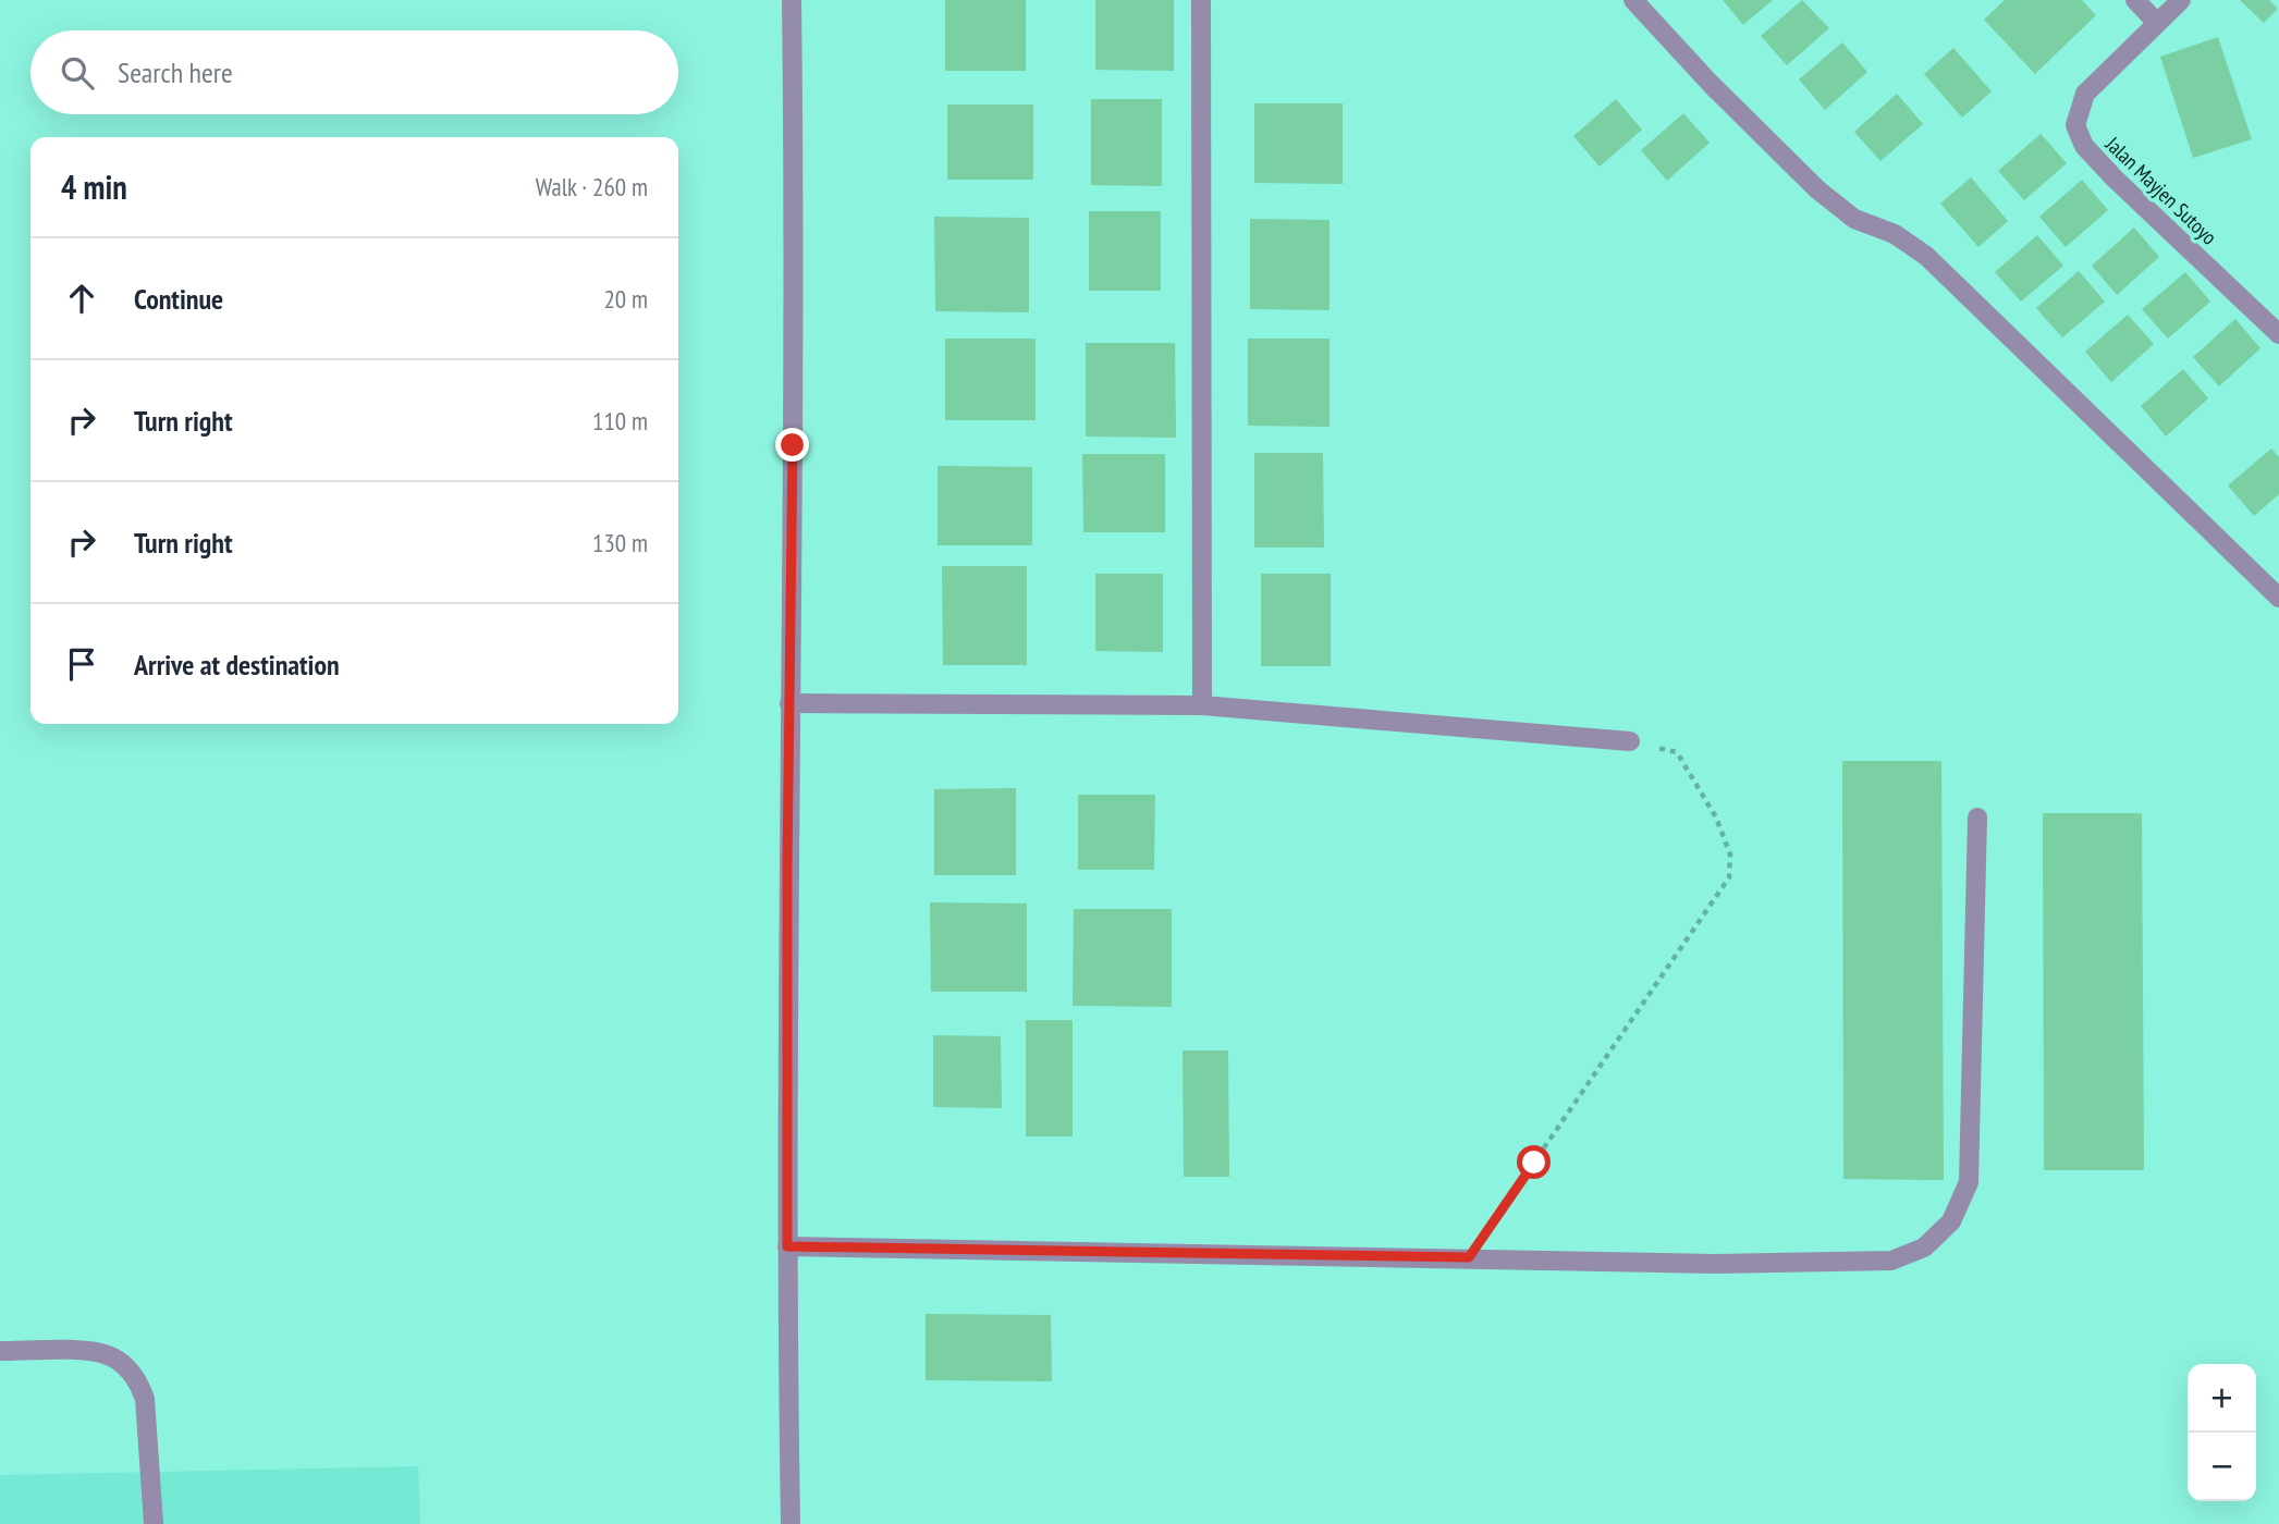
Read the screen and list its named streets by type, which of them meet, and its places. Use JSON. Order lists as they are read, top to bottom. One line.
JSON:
{"streets":{"street":["Jalan Mayjen Sutoyo"]},"page":{"search":"Search here","heading":["4 min","Walk · 260 m"],"list":[["Continue","20 m"],["Turn right","110 m"],["Turn right","130 m"],"Arrive at destination"],"map_buttons":["+","−"]}}
